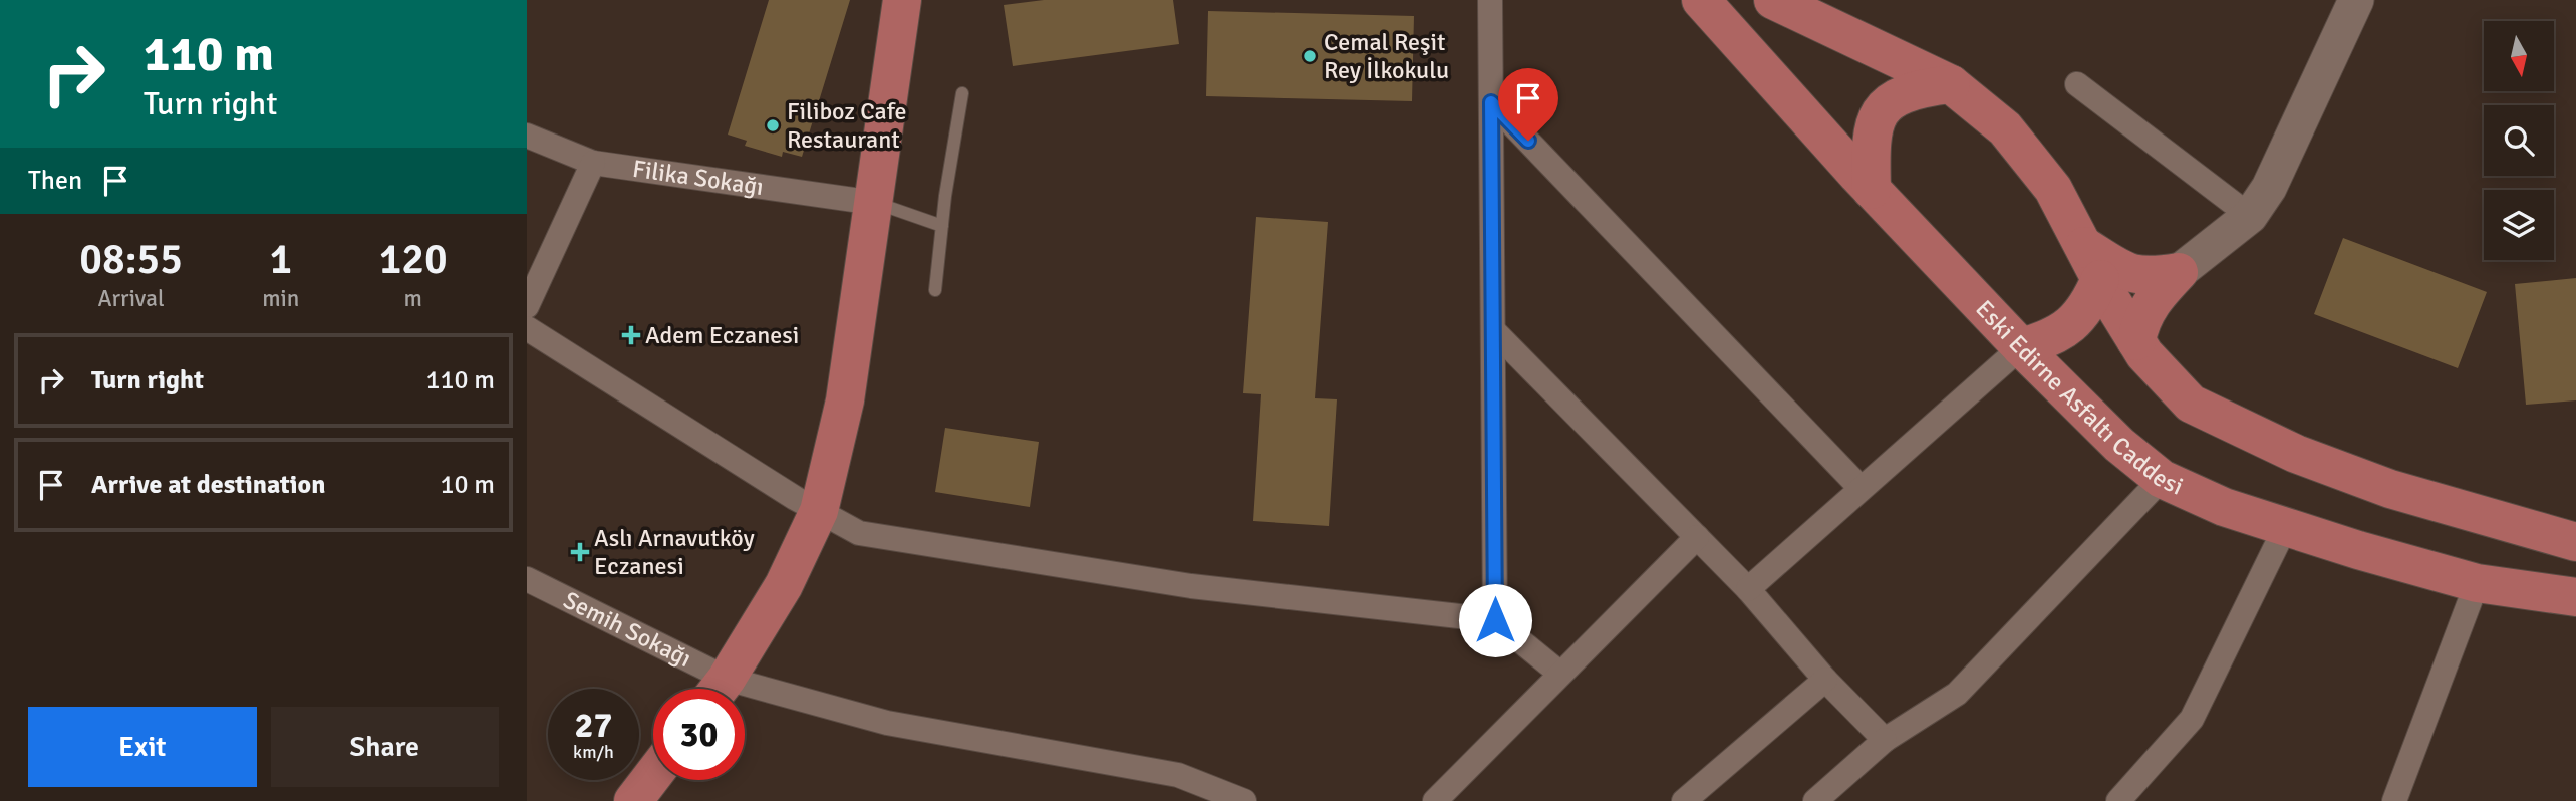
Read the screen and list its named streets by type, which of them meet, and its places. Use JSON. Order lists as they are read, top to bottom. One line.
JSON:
{"streets":{"main road":["Eski Edirne Asfaltı Caddesi"],"street":["Filika Sokağı","Semih Sokağı"]},"places":{"other":["Cemal Reşit Rey İlkokulu","Filiboz Cafe Restaurant"],"health":["Adem Eczanesi","Aslı Arnavutköy Eczanesi"]},"north":"bottom","page":{"turn":["110 m","Turn right"],"then":"Then","eta":["08:55","Arrival","1","min","120","m"],"list":[{"name":"Turn right","value":"110 m"},{"name":"Arrive at destination","value":"10 m"}],"speed":"27 km/h","limit":"30","buttons":["Exit","Share"]}}
